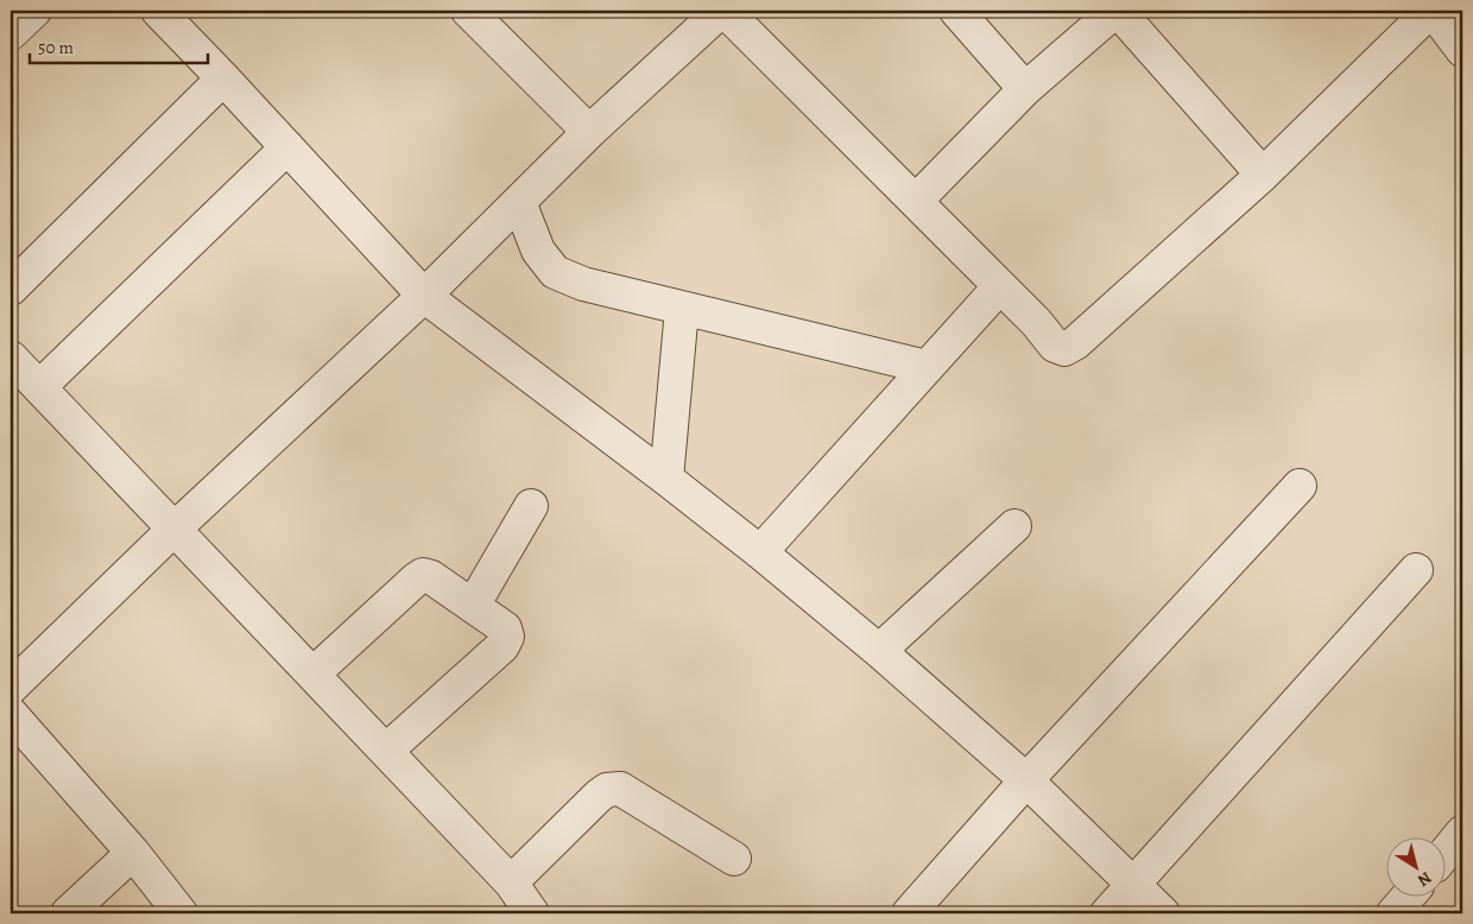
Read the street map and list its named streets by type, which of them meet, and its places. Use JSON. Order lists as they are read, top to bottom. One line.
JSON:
{"scale_bar":"50 m","north":"bottom right"}
